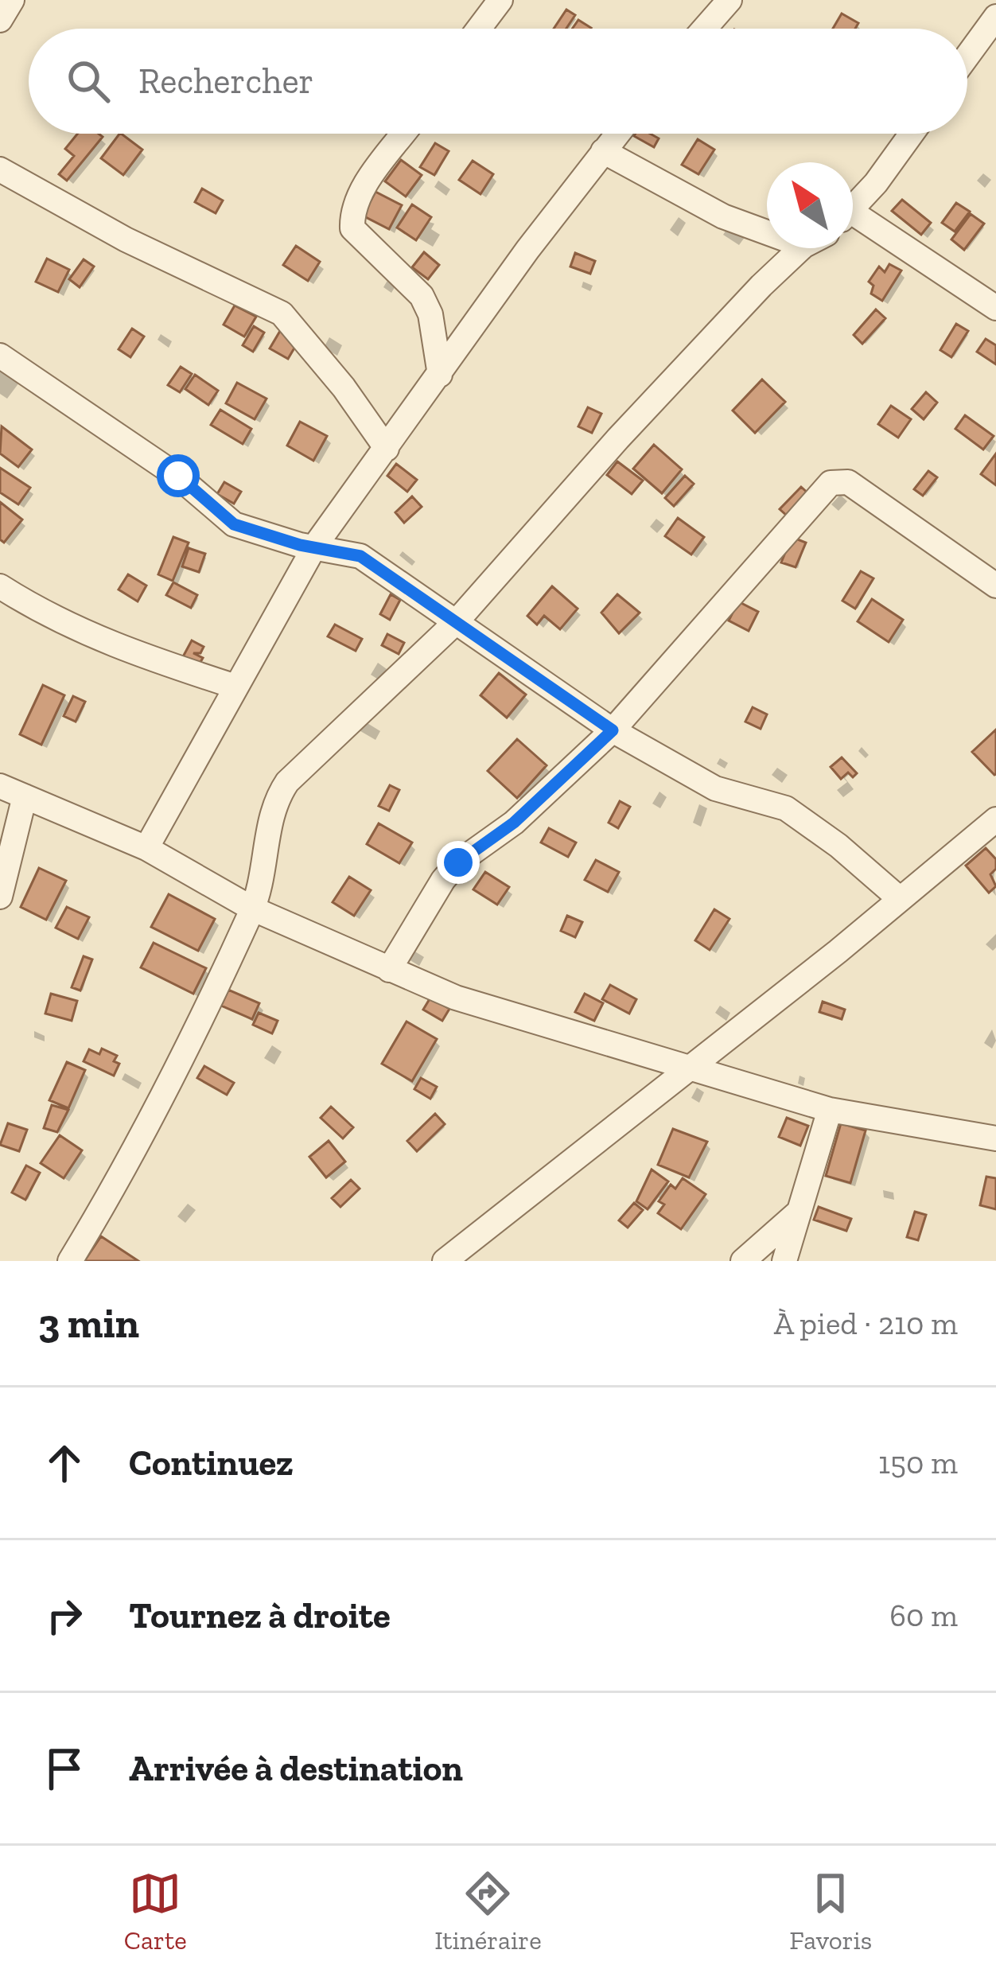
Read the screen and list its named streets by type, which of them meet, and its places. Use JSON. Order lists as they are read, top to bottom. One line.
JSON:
{"north":"top left","page":{"search":"Rechercher","heading":["3 min","À pied · 210 m"],"list":[["Continuez","150 m"],["Tournez à droite","60 m"],"Arrivée à destination"],"nav":["Carte","Itinéraire","Favoris"]}}
